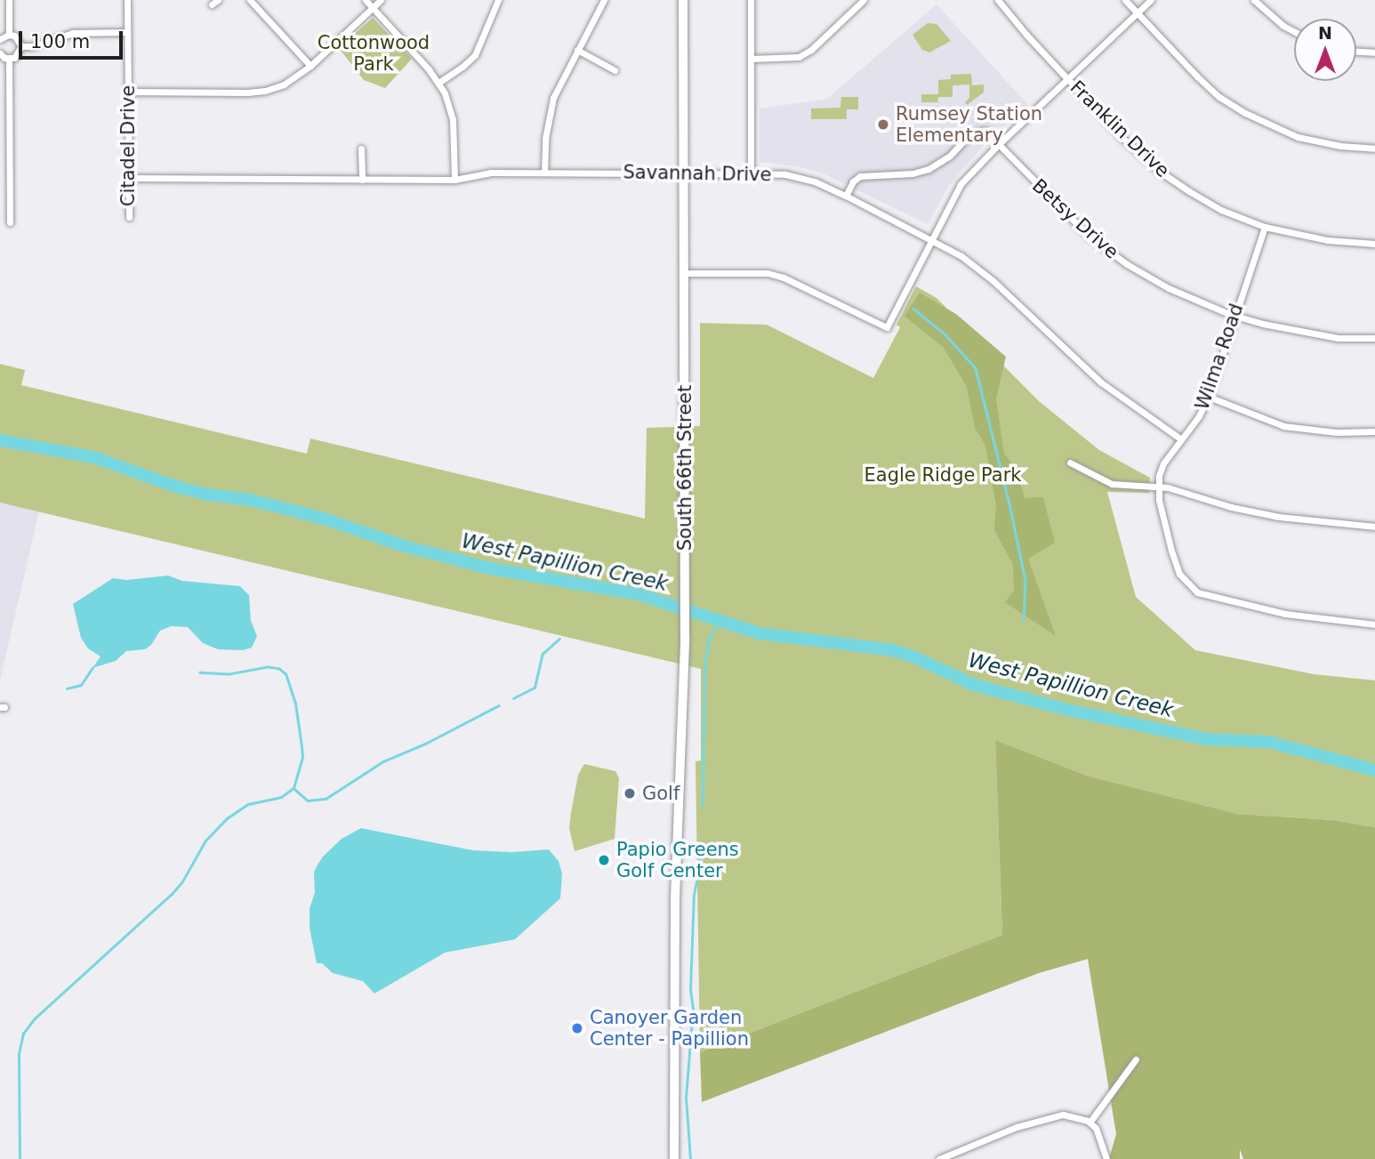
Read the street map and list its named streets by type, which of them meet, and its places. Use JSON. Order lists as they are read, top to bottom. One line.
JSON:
{"streets":{"street":["Franklin Drive","Citadel Drive","Savannah Drive","Betsy Drive","Wilma Road","South 66th Street"]},"crossings":[["Franklin Drive","Wilma Road"],["Citadel Drive","Savannah Drive"],["Savannah Drive","Betsy Drive"],["Savannah Drive","Wilma Road"],["Savannah Drive","South 66th Street"],["Betsy Drive","Wilma Road"]],"water":["West Papillion Creek"],"parks":["Cottonwood Park","Eagle Ridge Park"],"places":["Rumsey Station Elementary","Golf","Papio Greens Golf Center","Canoyer Garden Center - Papillion"],"scale_bar":"100 m","north":"top"}
